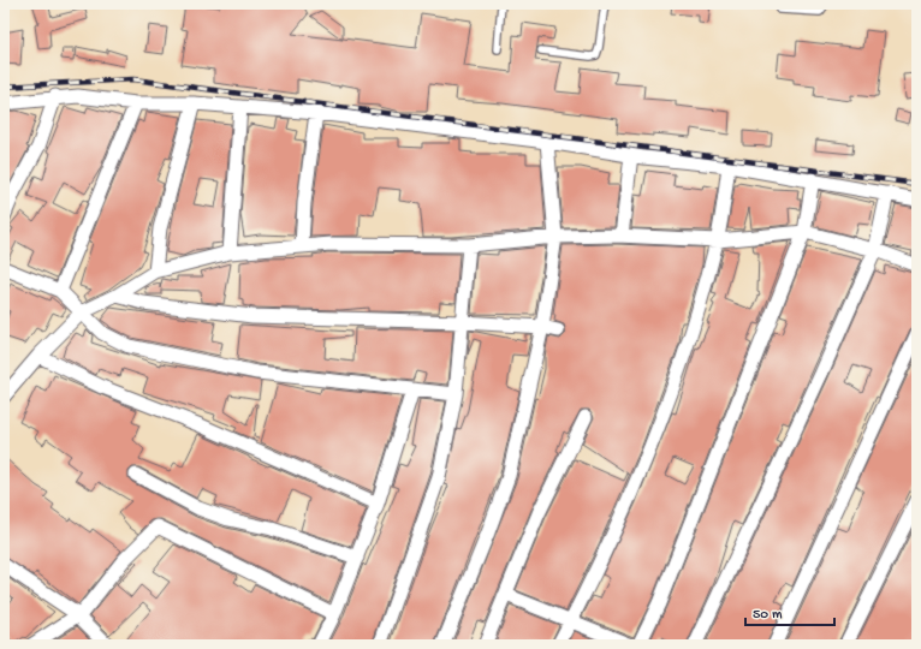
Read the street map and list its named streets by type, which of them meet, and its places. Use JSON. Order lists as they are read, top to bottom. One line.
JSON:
{"scale_bar":"50 m"}
